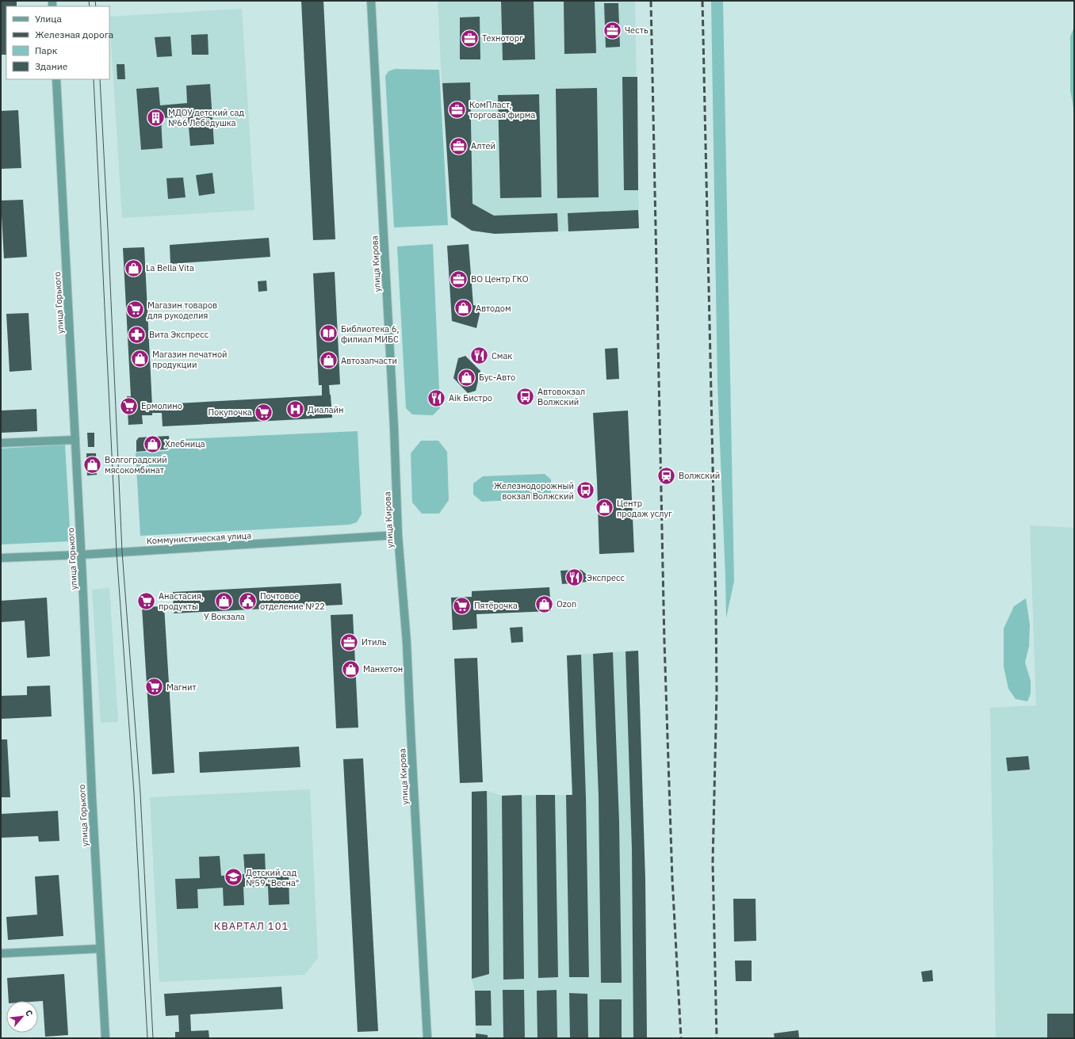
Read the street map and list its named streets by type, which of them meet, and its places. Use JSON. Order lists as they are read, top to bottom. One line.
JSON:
{"streets":{"street":["улица Кирова","улица Горького","Коммунистическая улица"]},"crossings":[["улица Кирова","Коммунистическая улица"],["улица Горького","Коммунистическая улица"]],"districts":["КВАРТАЛ 101"],"places":{"office":["Честь","Техноторг","КомПласт, торговая фирма","Алтей","ВО Центр ГКО","Итиль"],"building":["МДОУ детский сад №66 Лебёдушка"],"shop":["La Bella Vita","Автодом","Магазин печатной продукции","Автозапчасти","Бус-Авто","Хлебница","Волгоградский мясокомбинат","Центр продаж услуг","У Вокзала","Ozon","Манхетон"],"supermarket":["Магазин товаров для рукоделия","Ермолино","Покупочка","Анастасия, продукты","Пятёрочка","Магнит"],"library":["Библиотека 6, филиал МИБС"],"pharmacy":["Вита Экспресс"],"restaurant":["Смак","Aik Бистро","Экспресс"],"bus stop":["Автовокзал Волжский","Железнодорожный вокзал Волжский"],"hospital":["Диалайн"],"station":["Волжский"],"public building":["Почтовое отделение №22"],"school or university":["Детский сад №59 \"Весна\""]},"legend":["Улица","Железная дорога","Парк","Здание"],"north":"top right"}
